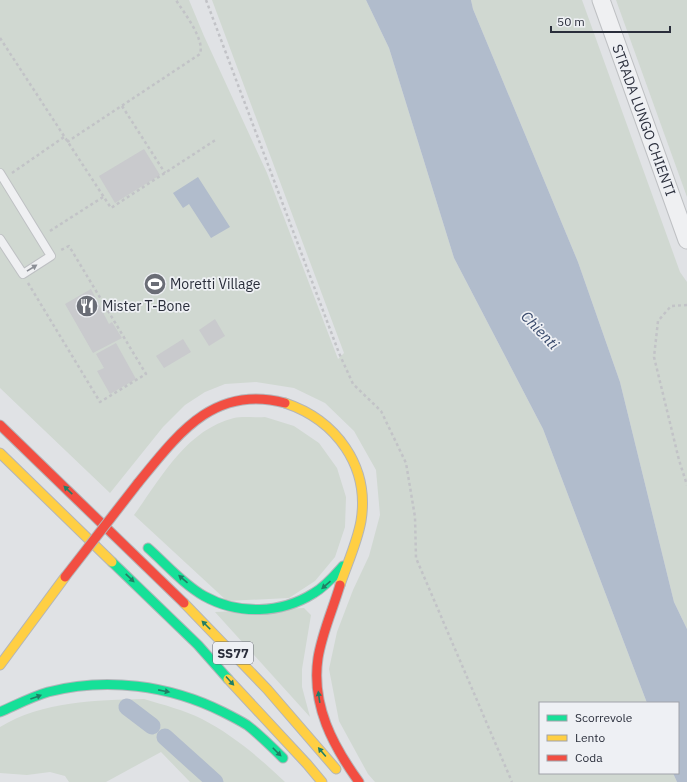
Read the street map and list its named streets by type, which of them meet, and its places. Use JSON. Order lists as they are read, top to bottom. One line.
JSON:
{"streets":{"highway":["SS77"],"street":["STRADA LUNGO CHIENTI"]},"water":["Chienti"],"places":{"sports":["Moretti Village"],"restaurant":["Mister T-Bone"]},"legend":["Scorrevole","Lento","Coda"],"scale_bar":"50 m"}
